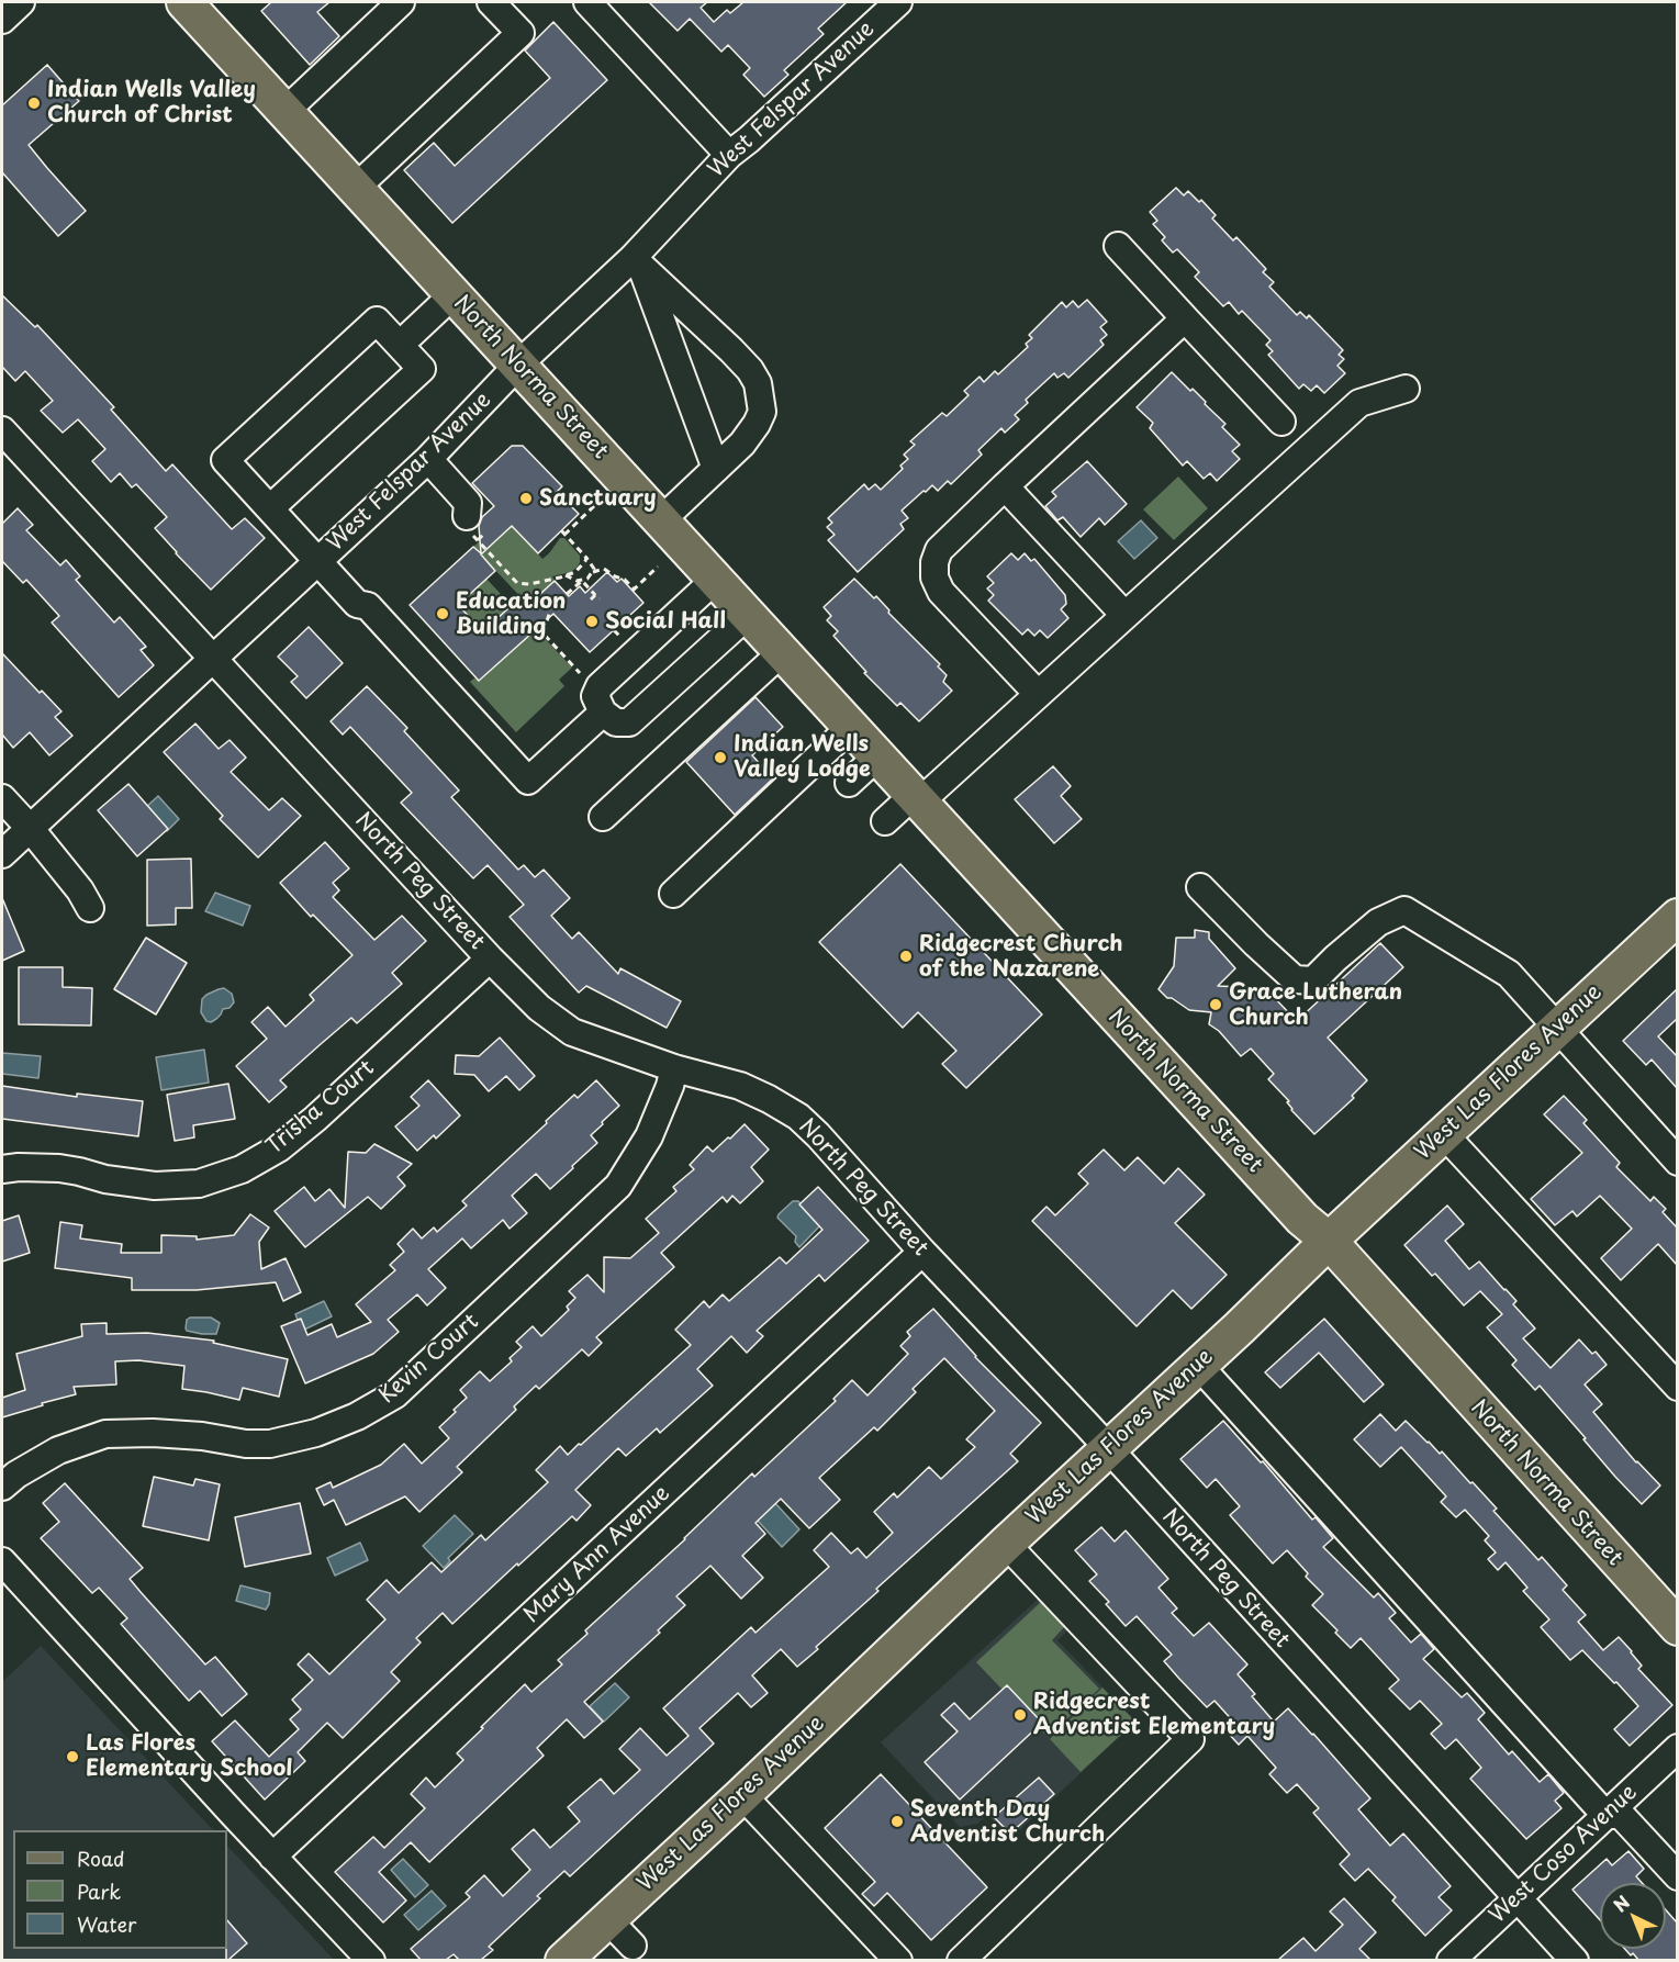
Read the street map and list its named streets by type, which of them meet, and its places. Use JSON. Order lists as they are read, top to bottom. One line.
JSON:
{"streets":{"main road":["North Norma Street","West Las Flores Avenue"],"street":["West Felspar Avenue","North Peg Street","Trisha Court","Kevin Court","Mary Ann Avenue","West Coso Avenue"]},"crossings":[["West Felspar Avenue","North Norma Street"],["West Felspar Avenue","North Peg Street"],["North Norma Street","West Las Flores Avenue"],["North Peg Street","West Las Flores Avenue"],["North Peg Street","Trisha Court"],["North Peg Street","Kevin Court"],["North Peg Street","Mary Ann Avenue"],["North Peg Street","West Coso Avenue"]],"places":["Indian Wells Valley Church of Christ","Sanctuary","Education Building","Social Hall","Indian Wells Valley Lodge","Ridgecrest Church of the Nazarene","Grace Lutheran Church","Ridgecrest Adventist Elementary","Las Flores Elementary School","Seventh Day Adventist Church"],"legend":["Road","Park","Water"],"north":"top left"}
